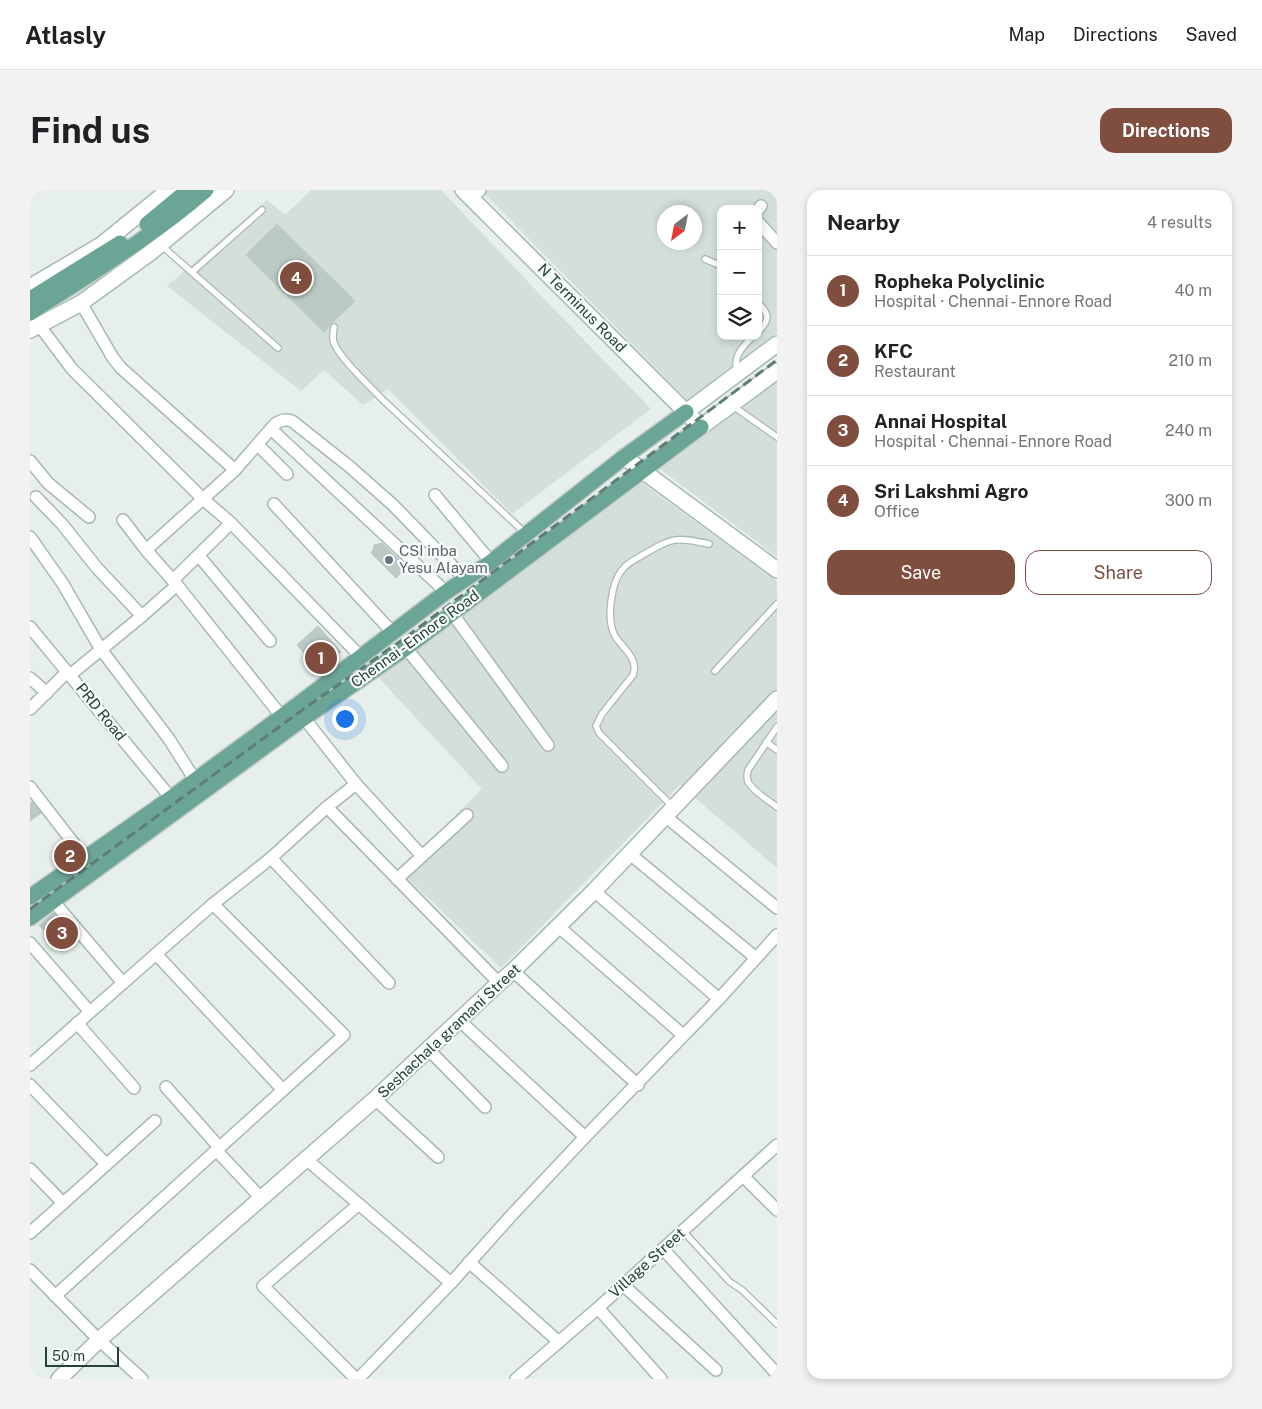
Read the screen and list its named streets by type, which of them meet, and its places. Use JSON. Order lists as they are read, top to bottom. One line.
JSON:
{"streets":{"main road":["Chennai - Ennore Road"],"street":["N Terminus Road","PRD Road","Seshachala gramani Street","Village Street"]},"crossings":[["N Terminus Road","Chennai - Ennore Road"],["Chennai - Ennore Road","PRD Road"]],"places":["CSI inba Yesu Alayam"],"scale_bar":"50 m","north":"bottom left","page":{"header":"Atlasly","nav":["Map","Directions","Saved"],"buttons":["Directions",["Save","Share"]],"title":"Find us","heading":["Nearby","4 results"],"map_buttons":["+","−"],"list":[{"mark":"1","name":"Ropheka Polyclinic","note":"Hospital · Chennai - Ennore Road","value":"40 m"},{"mark":"2","name":"KFC","note":"Restaurant","value":"210 m"},{"mark":"3","name":"Annai Hospital","note":"Hospital · Chennai - Ennore Road","value":"240 m"},{"mark":"4","name":"Sri Lakshmi Agro","note":"Office","value":"300 m"}],"pins":["4","1","2","3"],"scale":"50 m"}}
